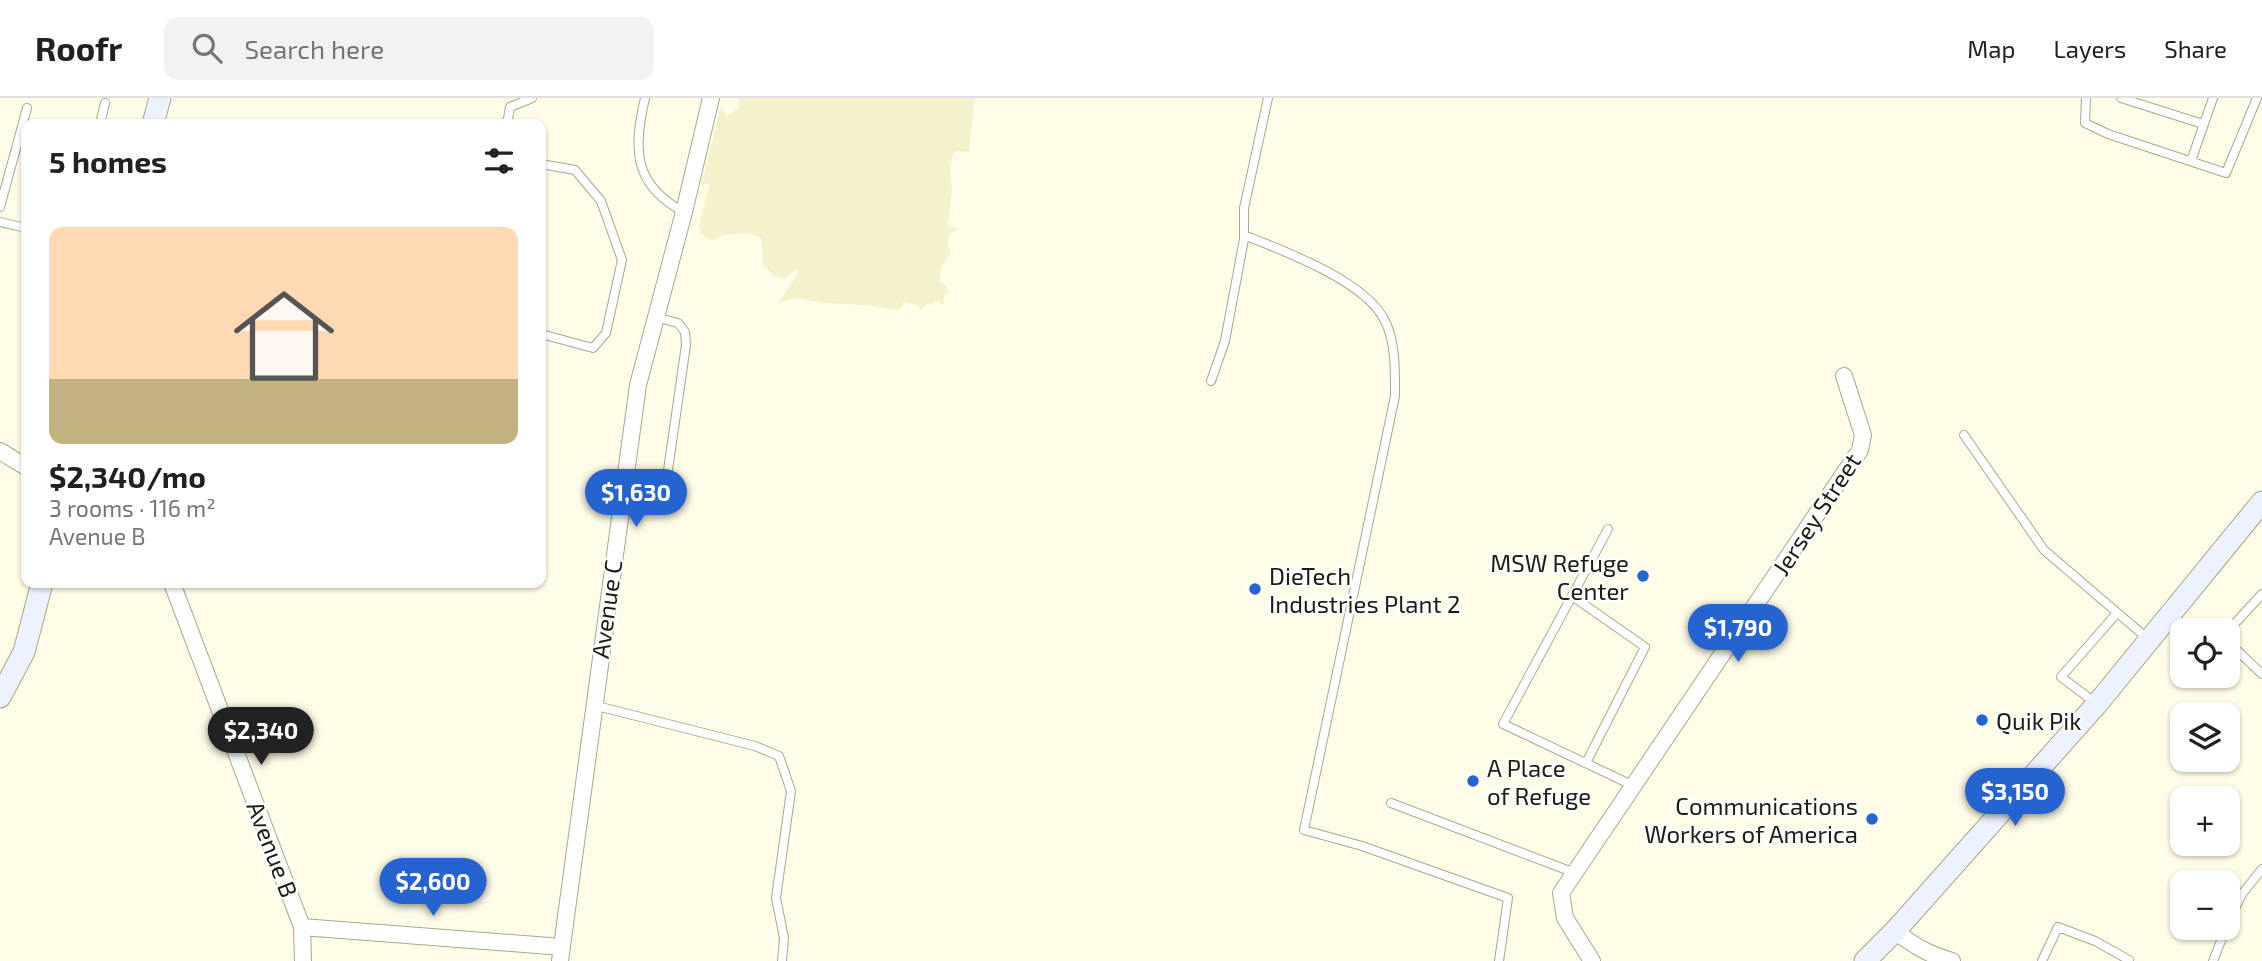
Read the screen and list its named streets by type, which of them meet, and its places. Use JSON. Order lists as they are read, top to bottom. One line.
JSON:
{"streets":{"street":["Jersey Street","Avenue C","Avenue B"]},"places":["MSW Refuge Center","DieTech Industries Plant 2","Quik Pik","A Place of Refuge","Communications Workers of America"],"page":{"header":"Roofr","search":"Search here","nav":["Map","Layers","Share"],"heading":"5 homes","list":[{"name":"$2,340/mo","note":"3 rooms · 116 m² · Avenue B"}],"price":["$1,630","$1,790","$2,340","$3,150","$2,600"],"map_buttons":["+","−"]}}
